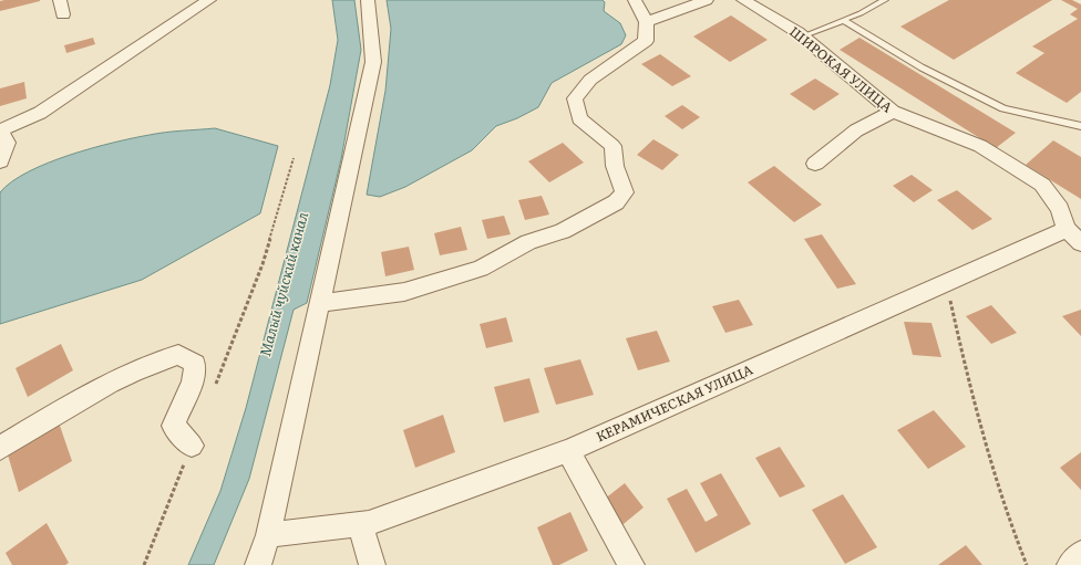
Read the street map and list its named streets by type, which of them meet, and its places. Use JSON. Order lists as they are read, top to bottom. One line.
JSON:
{"streets":{"street":["ШИРОКАЯ УЛИЦА","КЕРАМИЧЕСКАЯ УЛИЦА"]},"crossings":[["ШИРОКАЯ УЛИЦА","КЕРАМИЧЕСКАЯ УЛИЦА"]],"water":["Малый чуйский канал"]}
